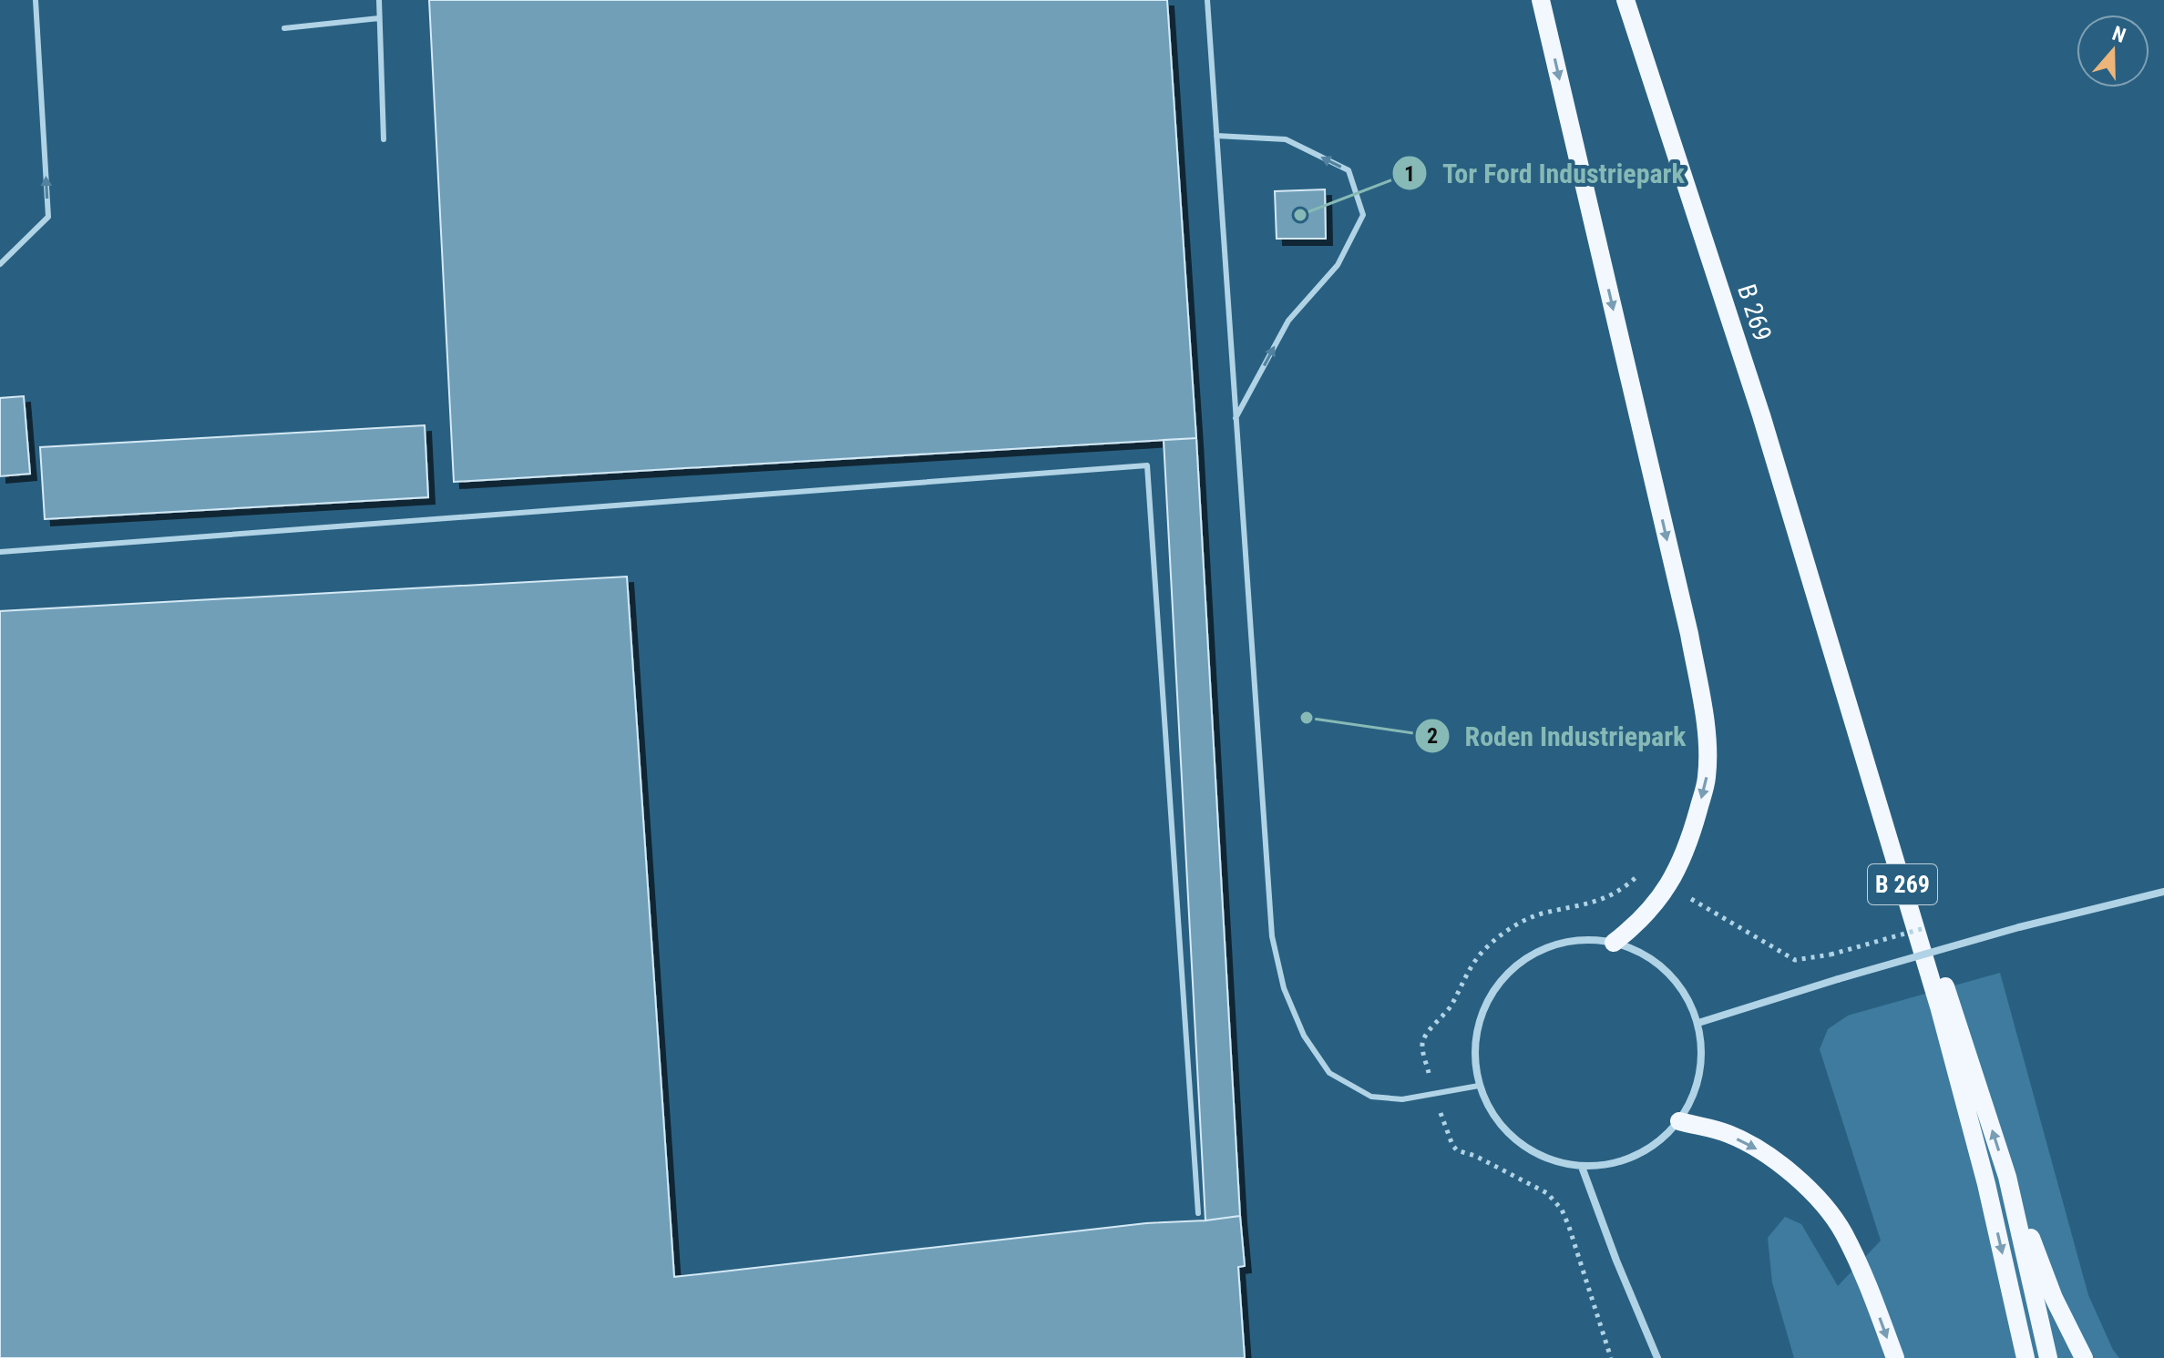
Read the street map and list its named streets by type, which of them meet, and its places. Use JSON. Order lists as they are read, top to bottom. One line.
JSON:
{"streets":{"main road":["B 269"]},"places":["Tor Ford Industriepark","Roden Industriepark"],"north":"top"}
